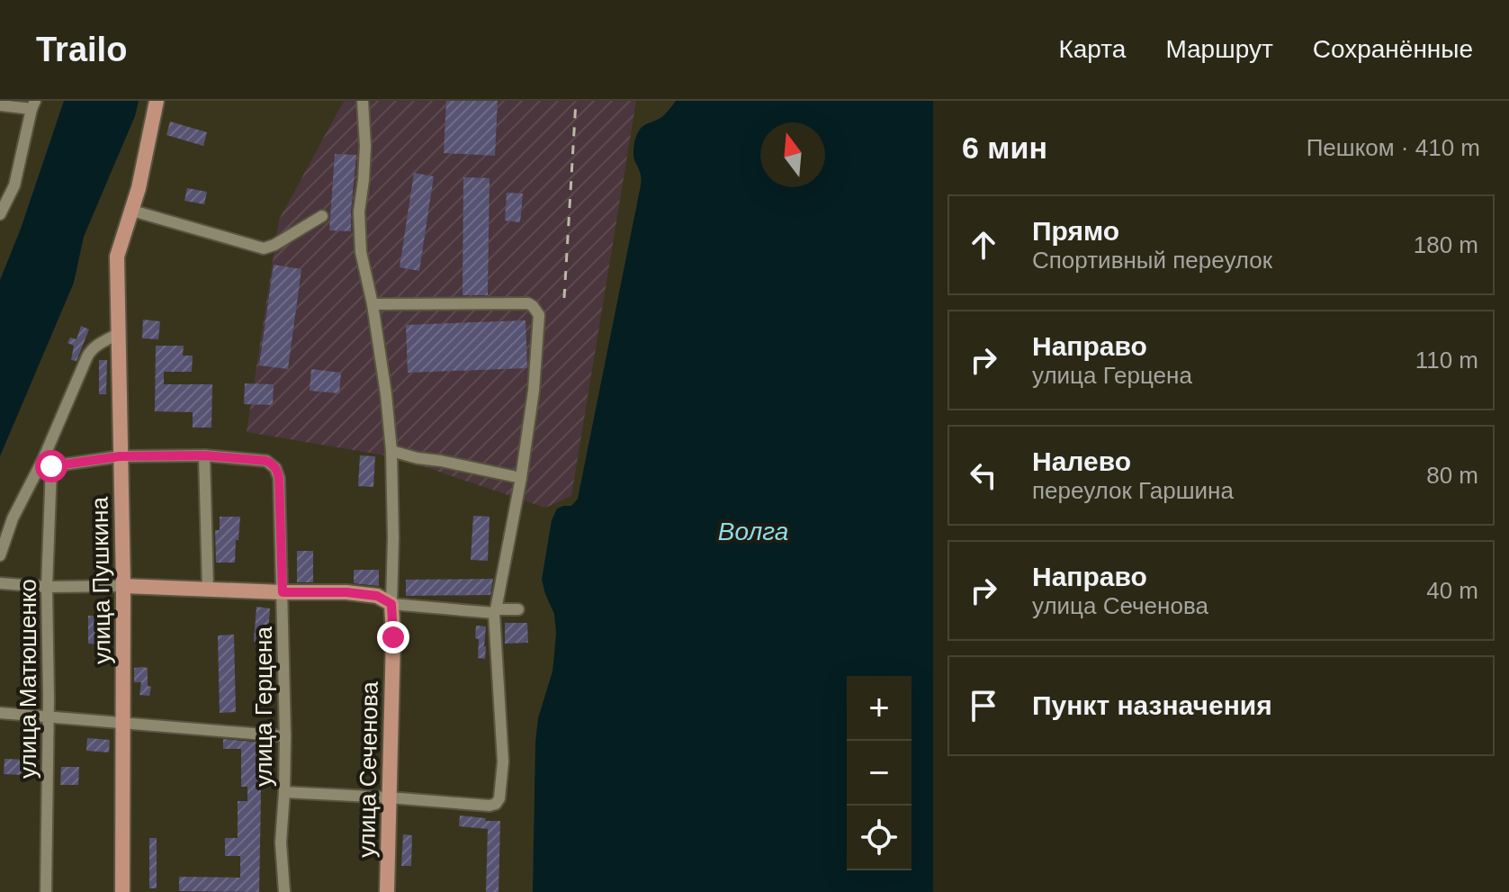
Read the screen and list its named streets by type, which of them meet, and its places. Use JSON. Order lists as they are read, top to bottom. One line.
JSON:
{"streets":{"main road":["улица Пушкина","улица Сеченова"],"street":["улица Матюшенко","улица Герцена"]},"water":["Волга"],"north":"top","page":{"header":"Trailo","nav":["Карта","Маршрут","Сохранённые"],"heading":["6 мин","Пешком · 410 m"],"list":[["Прямо","Спортивный переулок","180 m"],["Направо","улица Герцена","110 m"],["Налево","переулок Гаршина","80 m"],["Направо","улица Сеченова","40 m"],"Пункт назначения"],"map_buttons":["+","−"]}}
